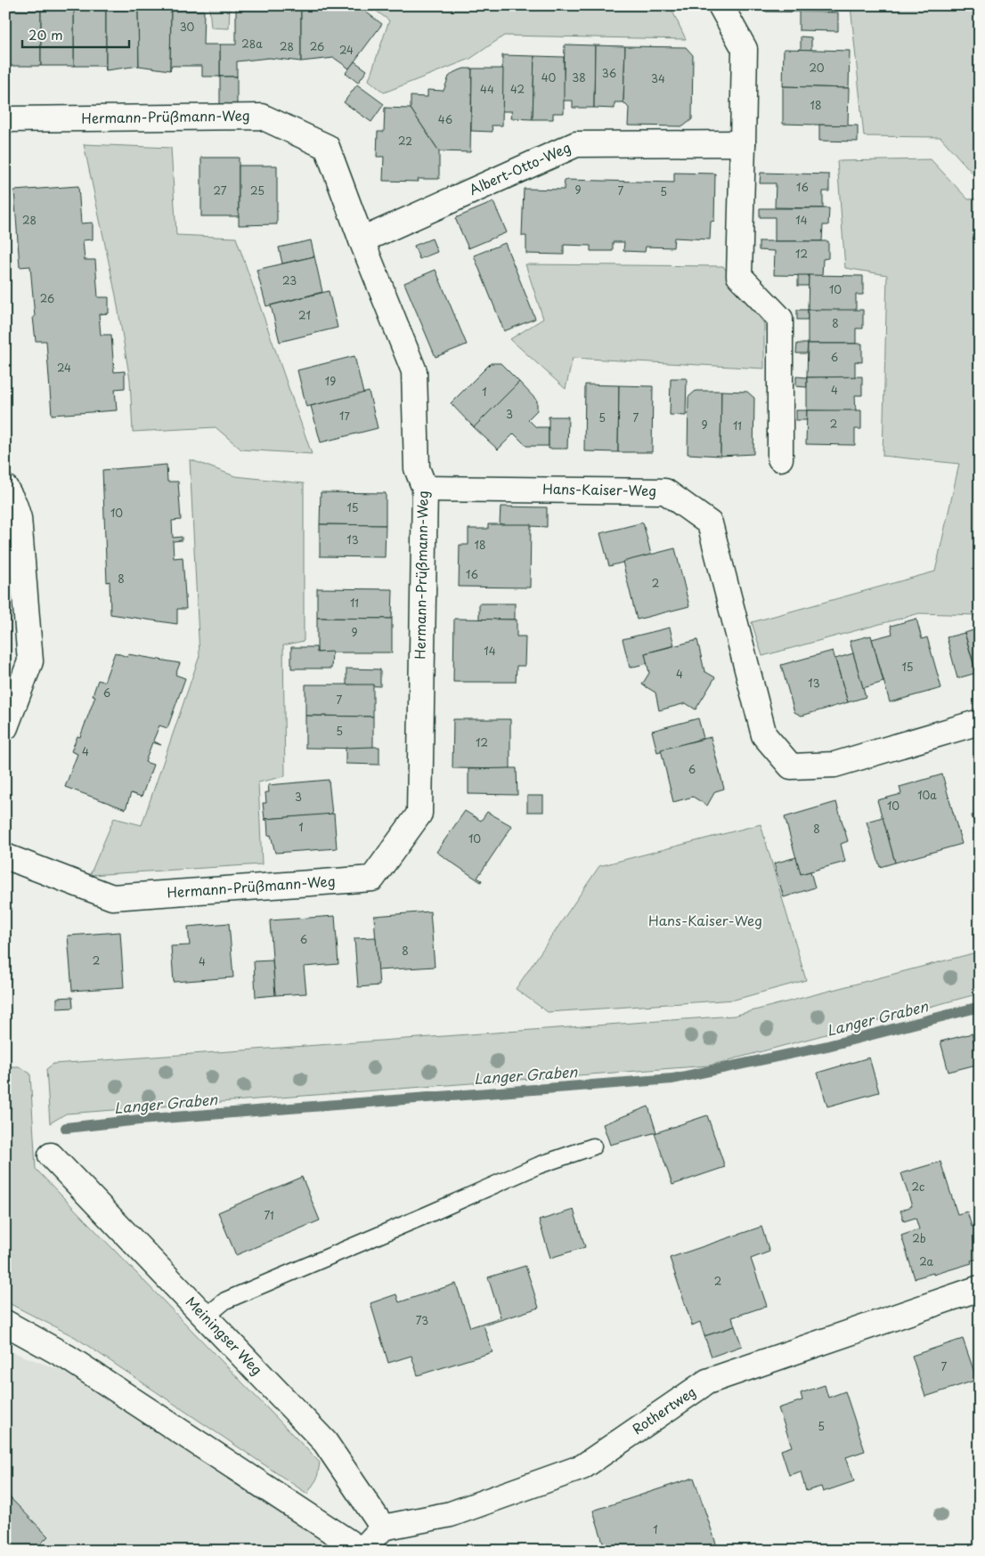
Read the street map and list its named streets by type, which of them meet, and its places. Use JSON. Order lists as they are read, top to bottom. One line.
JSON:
{"streets":{"street":["Hermann-Prüßmann-Weg","Albert-Otto-Weg","Hans-Kaiser-Weg","Meiningser Weg","Rothertweg"]},"crossings":[["Hermann-Prüßmann-Weg","Albert-Otto-Weg"],["Hermann-Prüßmann-Weg","Hans-Kaiser-Weg"],["Meiningser Weg","Rothertweg"]],"water":["Langer Graben"],"parks":["Hans-Kaiser-Weg"],"house_numbers":["30","28a","28","26","24","20","36","40","38","34","44","42","18","46","22","16","9","27","25","7","5","28","14","12","23","10","26","21","8","6","24","19","4","1","3","17","5","7","2","9","11","15","10","13","18","16","8","2","11","9","14","15","4","13","6","7","5","12","4","6","10a","3","10","1","8","10","6","8","2","4","2c","71","2b","2a","2","73","7","5","1"],"scale_bar":"20 m"}
